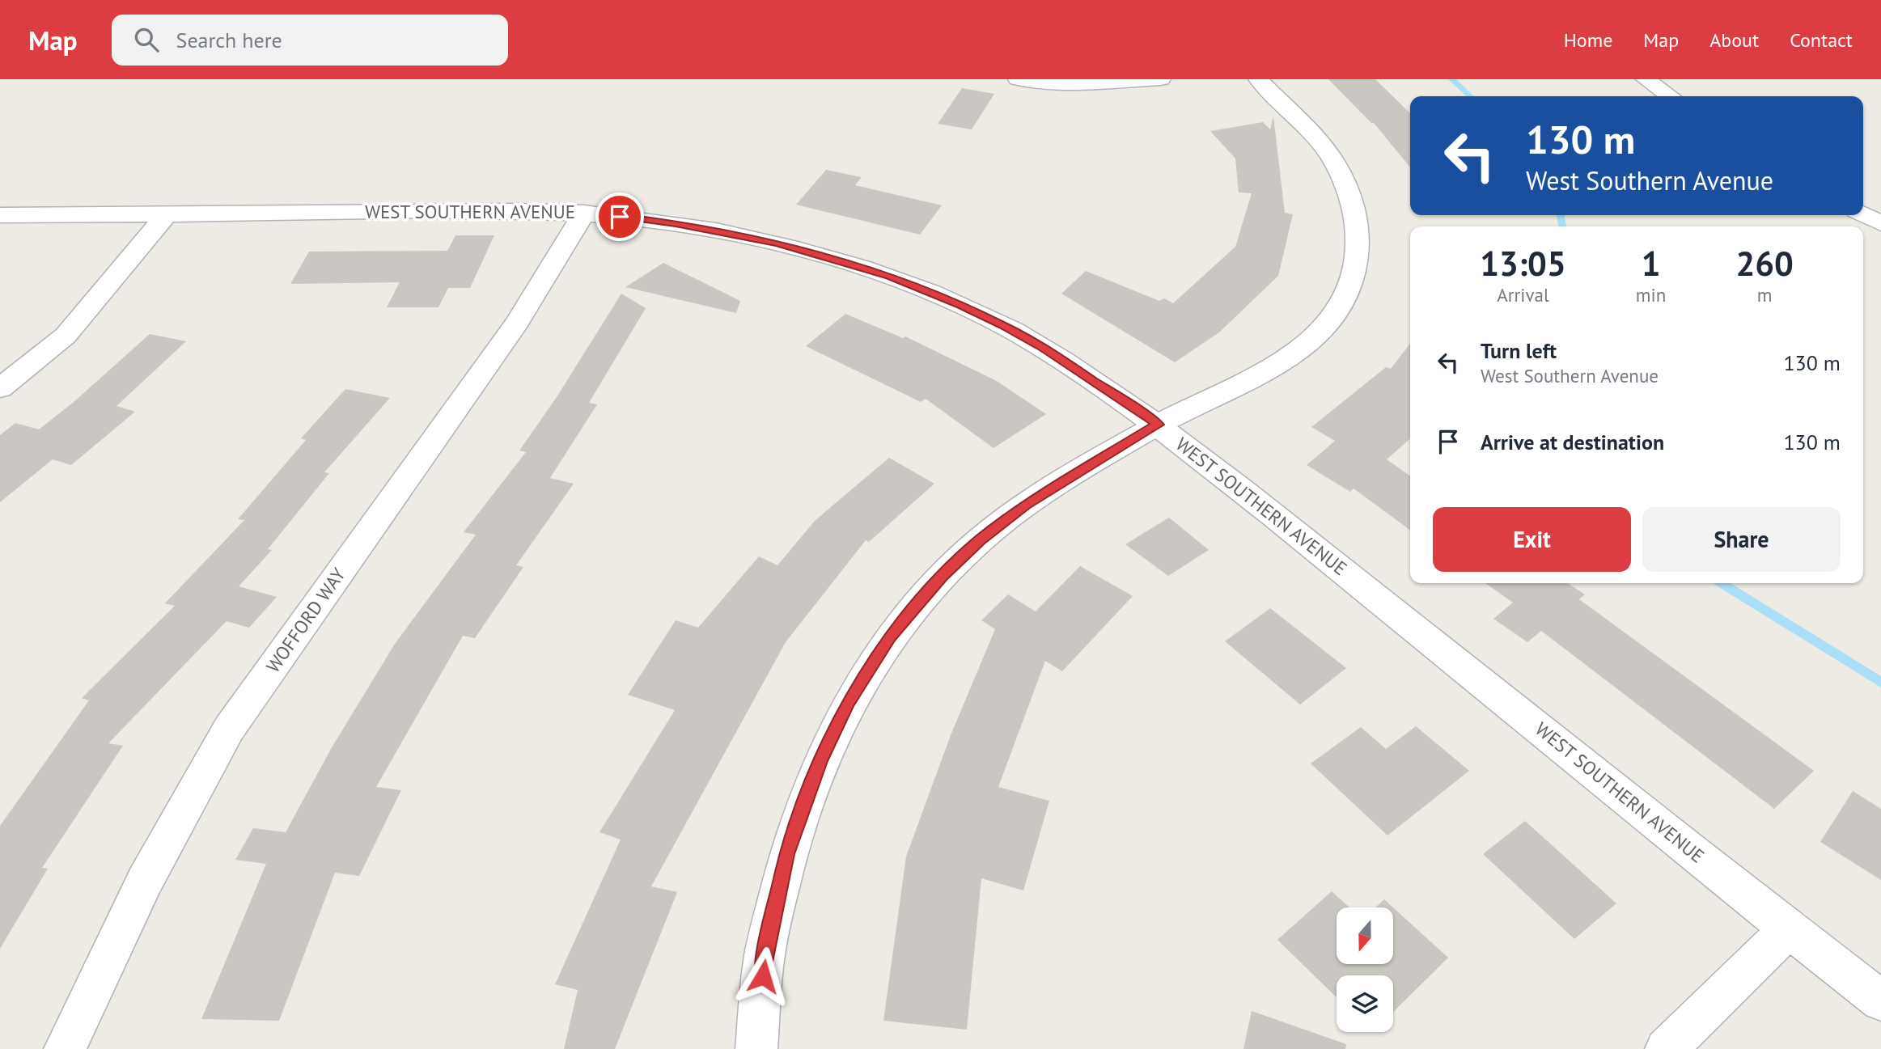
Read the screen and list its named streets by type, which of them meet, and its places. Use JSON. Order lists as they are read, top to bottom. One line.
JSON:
{"streets":{"street":["WEST SOUTHERN AVENUE","WOFFORD WAY"]},"crossings":[["WEST SOUTHERN AVENUE","WOFFORD WAY"]],"north":"bottom","page":{"header":"Map","search":"Search here","nav":["Home","Map","About","Contact"],"turn":["130 m","West Southern Avenue"],"eta":["13:05","Arrival","1","min","260","m"],"list":[{"name":"Turn left","note":"West Southern Avenue","value":"130 m"},{"name":"Arrive at destination","value":"130 m"}],"buttons":["Exit","Share"]}}
